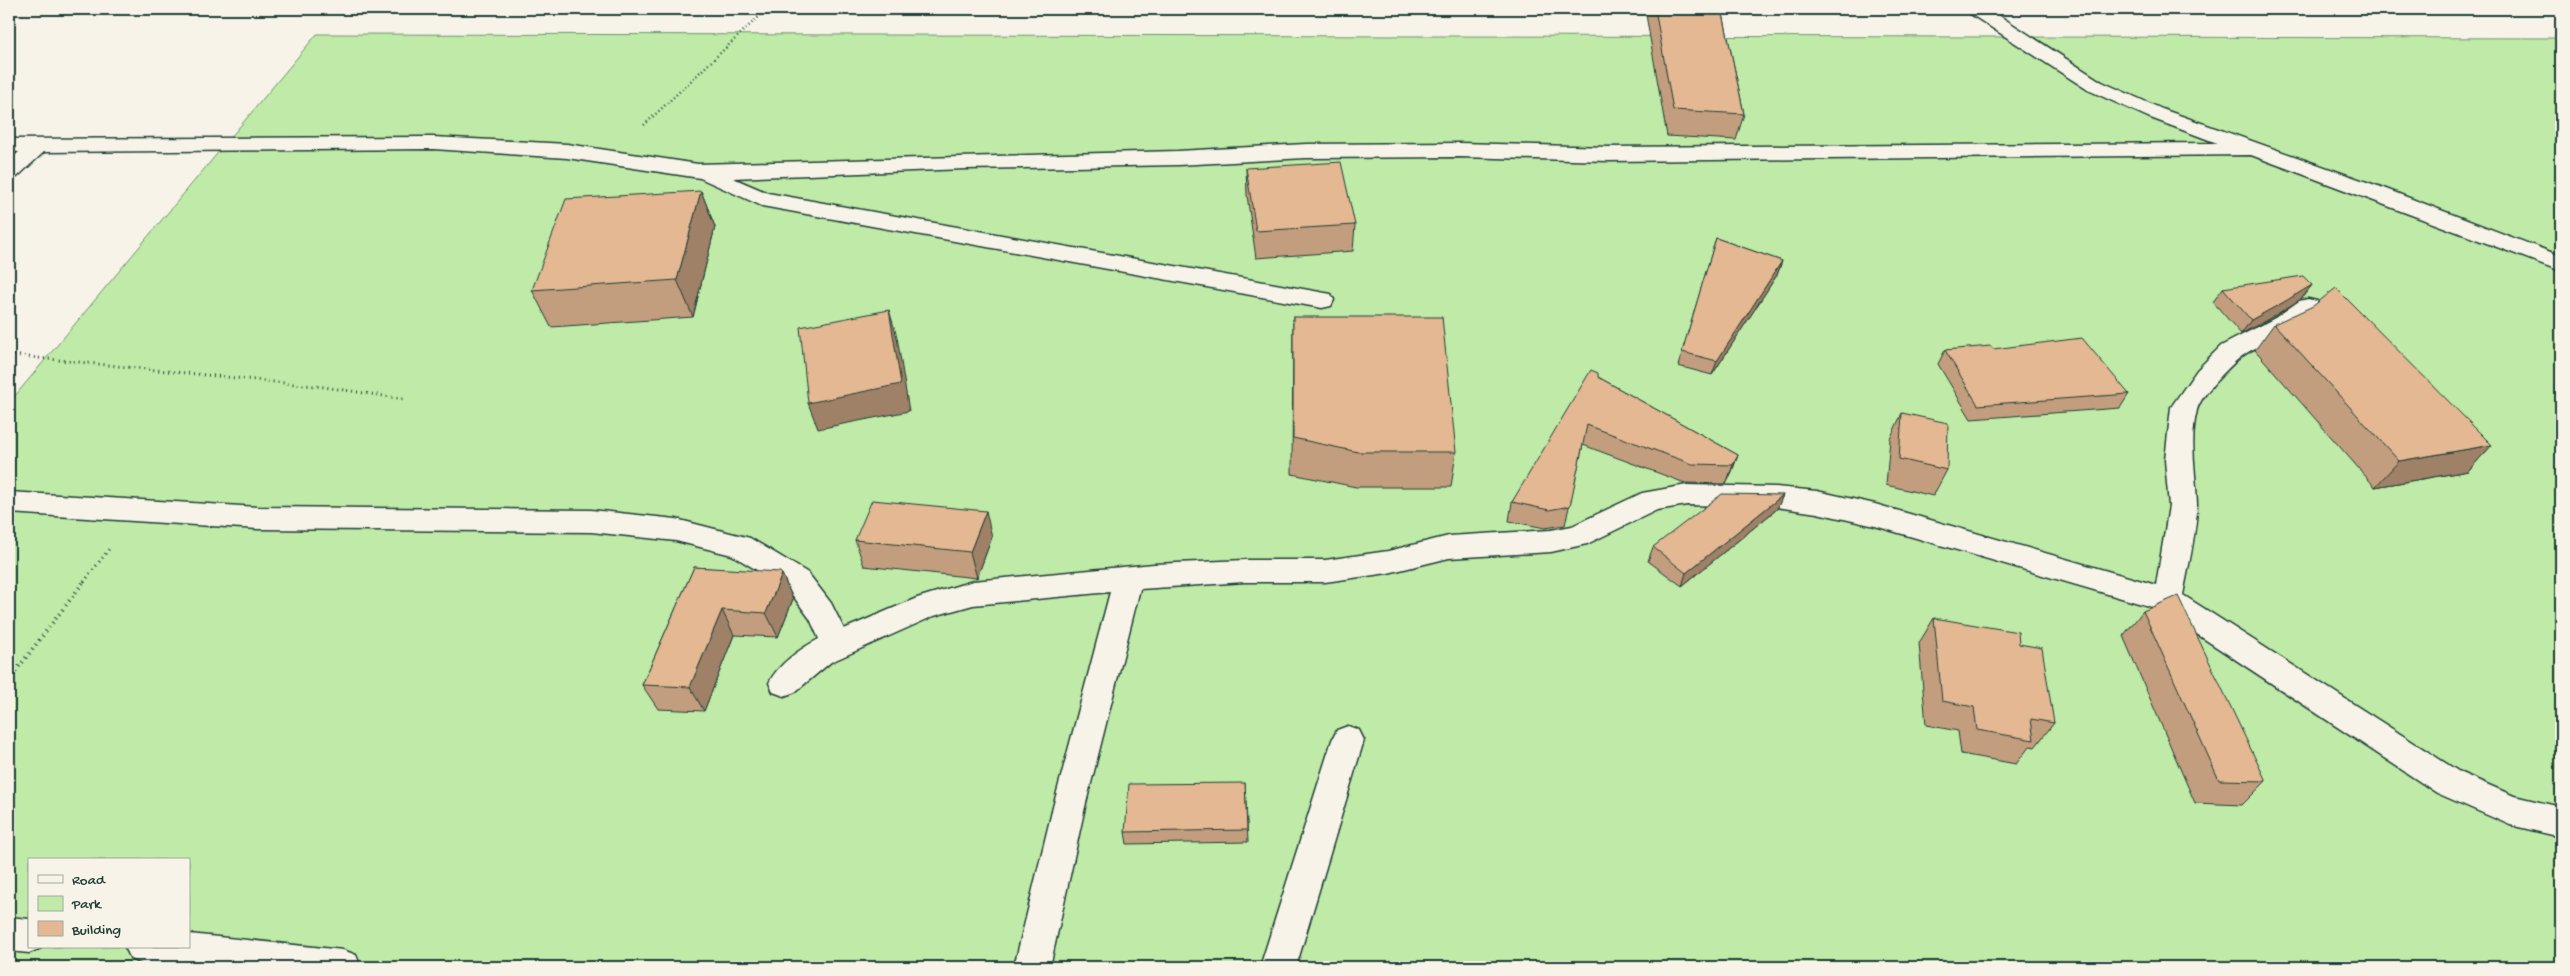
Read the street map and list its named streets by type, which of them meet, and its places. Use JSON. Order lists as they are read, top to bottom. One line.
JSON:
{"legend":["Road","Park","Building"]}
